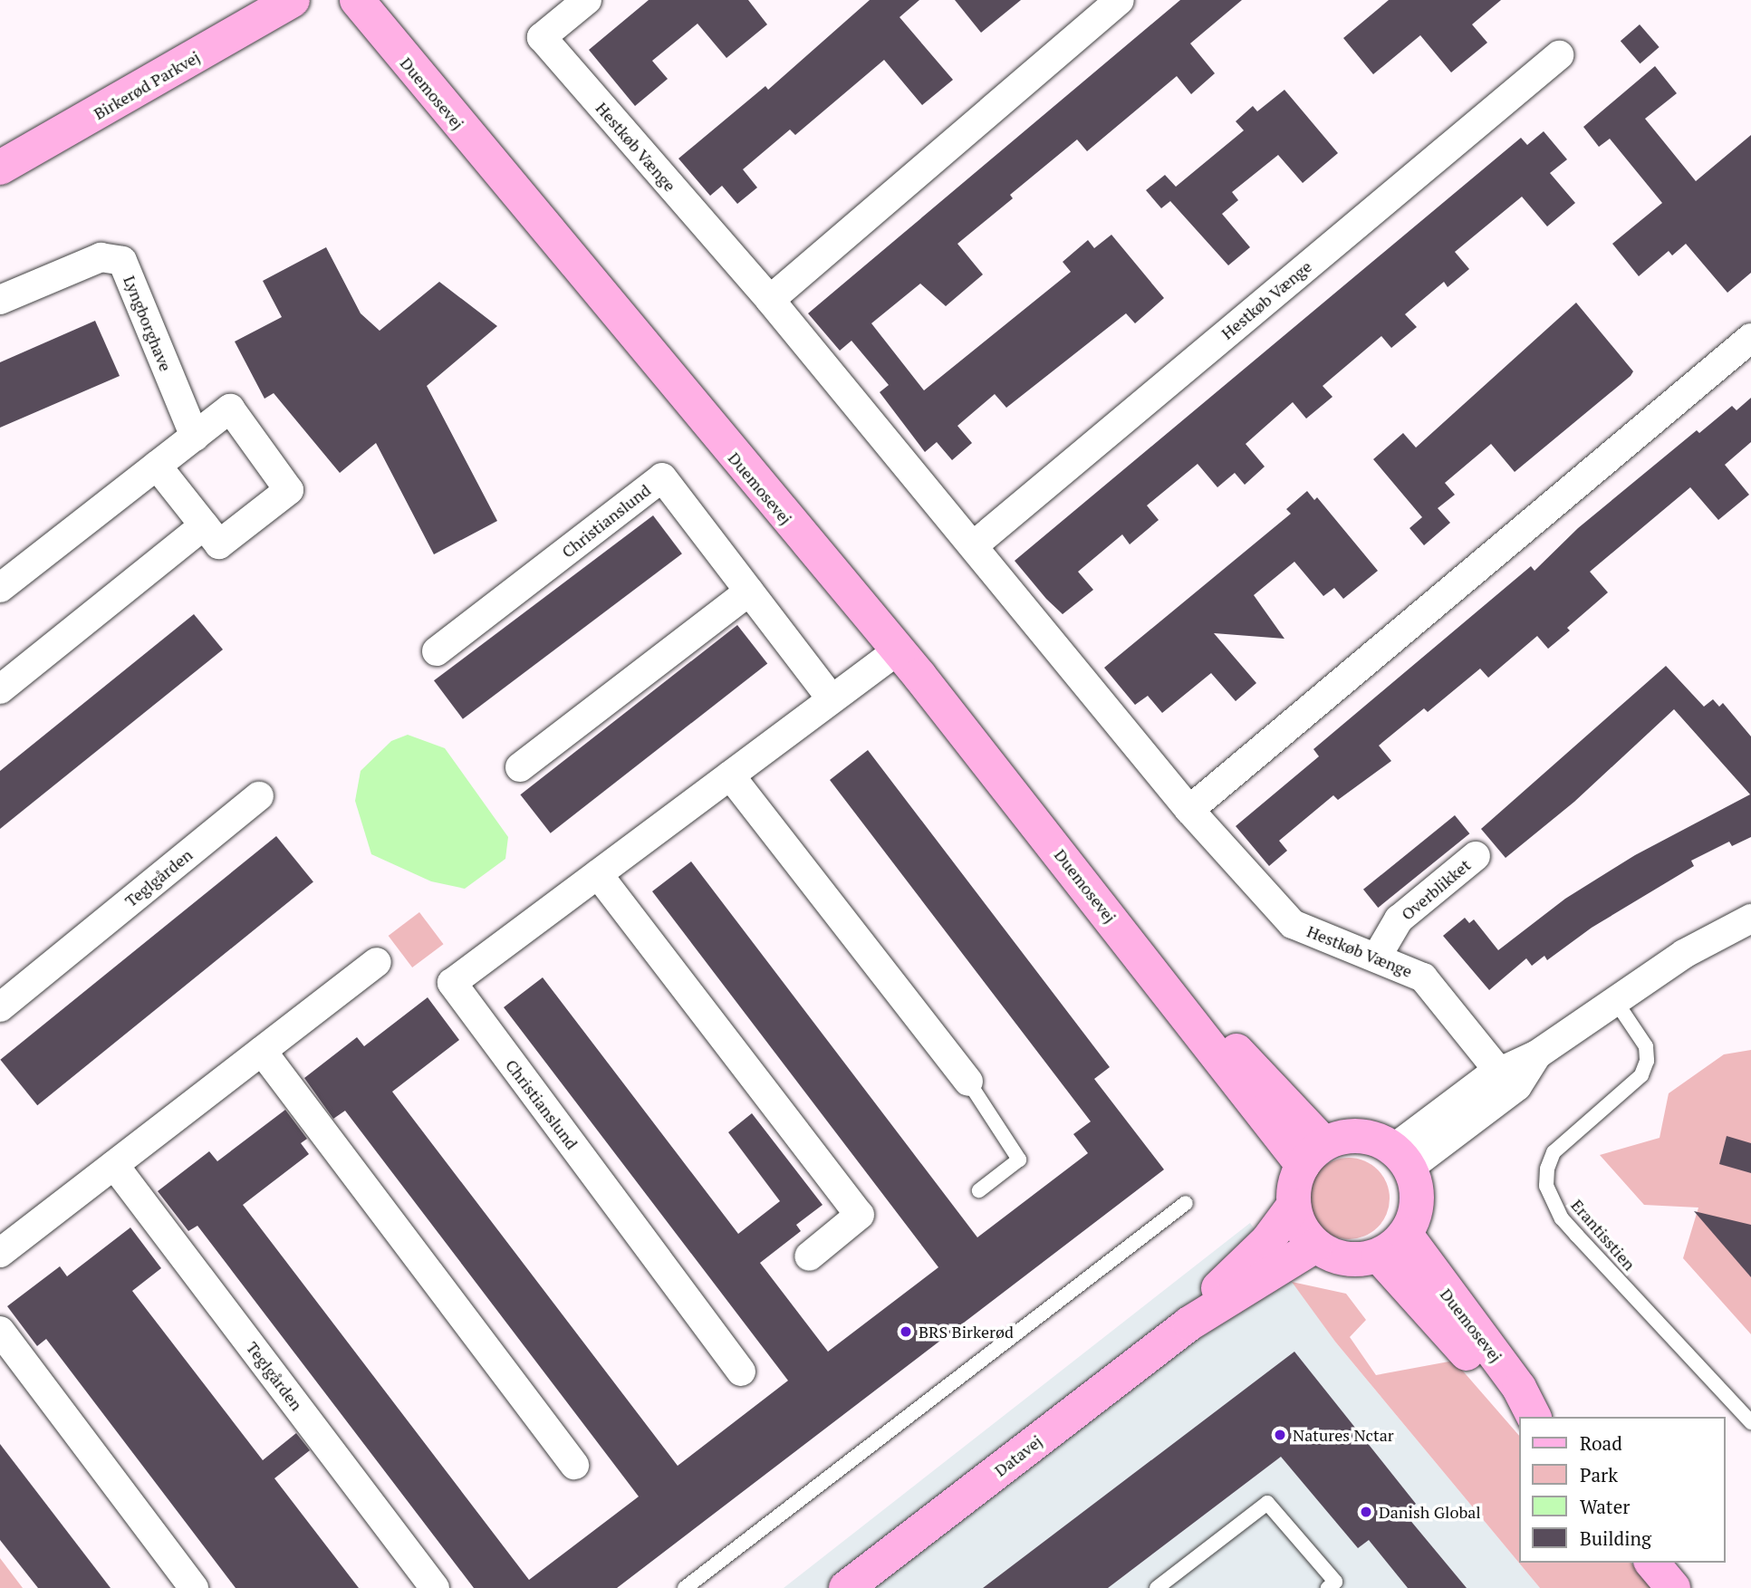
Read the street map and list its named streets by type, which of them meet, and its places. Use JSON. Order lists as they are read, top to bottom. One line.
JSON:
{"streets":{"street":["Birkerød Parkvej","Duemosevej","Hestkøb Vænge","Lyngborghave","Christianslund","Teglgården","Overblikket","Datavej"],"lane":["Erantisstien"]},"crossings":[["Duemosevej","Christianslund"],["Duemosevej","Datavej"],["Hestkøb Vænge","Overblikket"]],"places":["BRS Birkerød","Natures Nctar","Danish Global"],"legend":["Road","Park","Water","Building"]}
